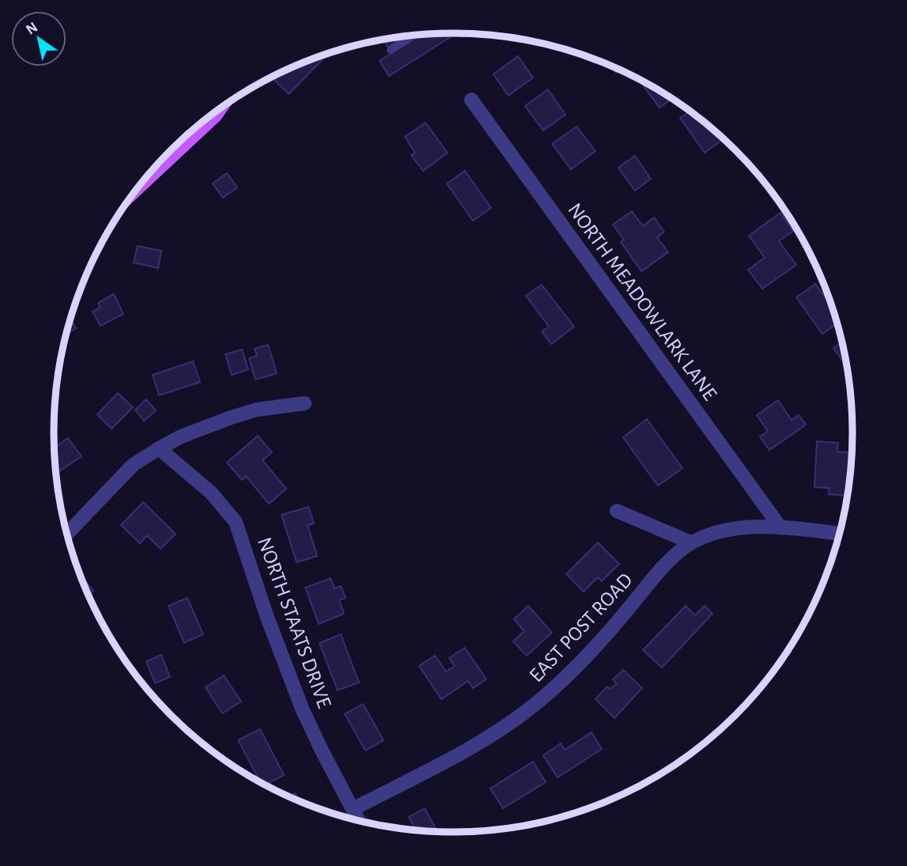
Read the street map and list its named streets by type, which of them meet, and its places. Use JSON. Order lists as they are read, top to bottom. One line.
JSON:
{"streets":{"street":["NORTH MEADOWLARK LANE","NORTH STAATS DRIVE","EAST POST ROAD"]},"crossings":[["NORTH MEADOWLARK LANE","EAST POST ROAD"],["NORTH STAATS DRIVE","EAST POST ROAD"]],"north":"top left"}
